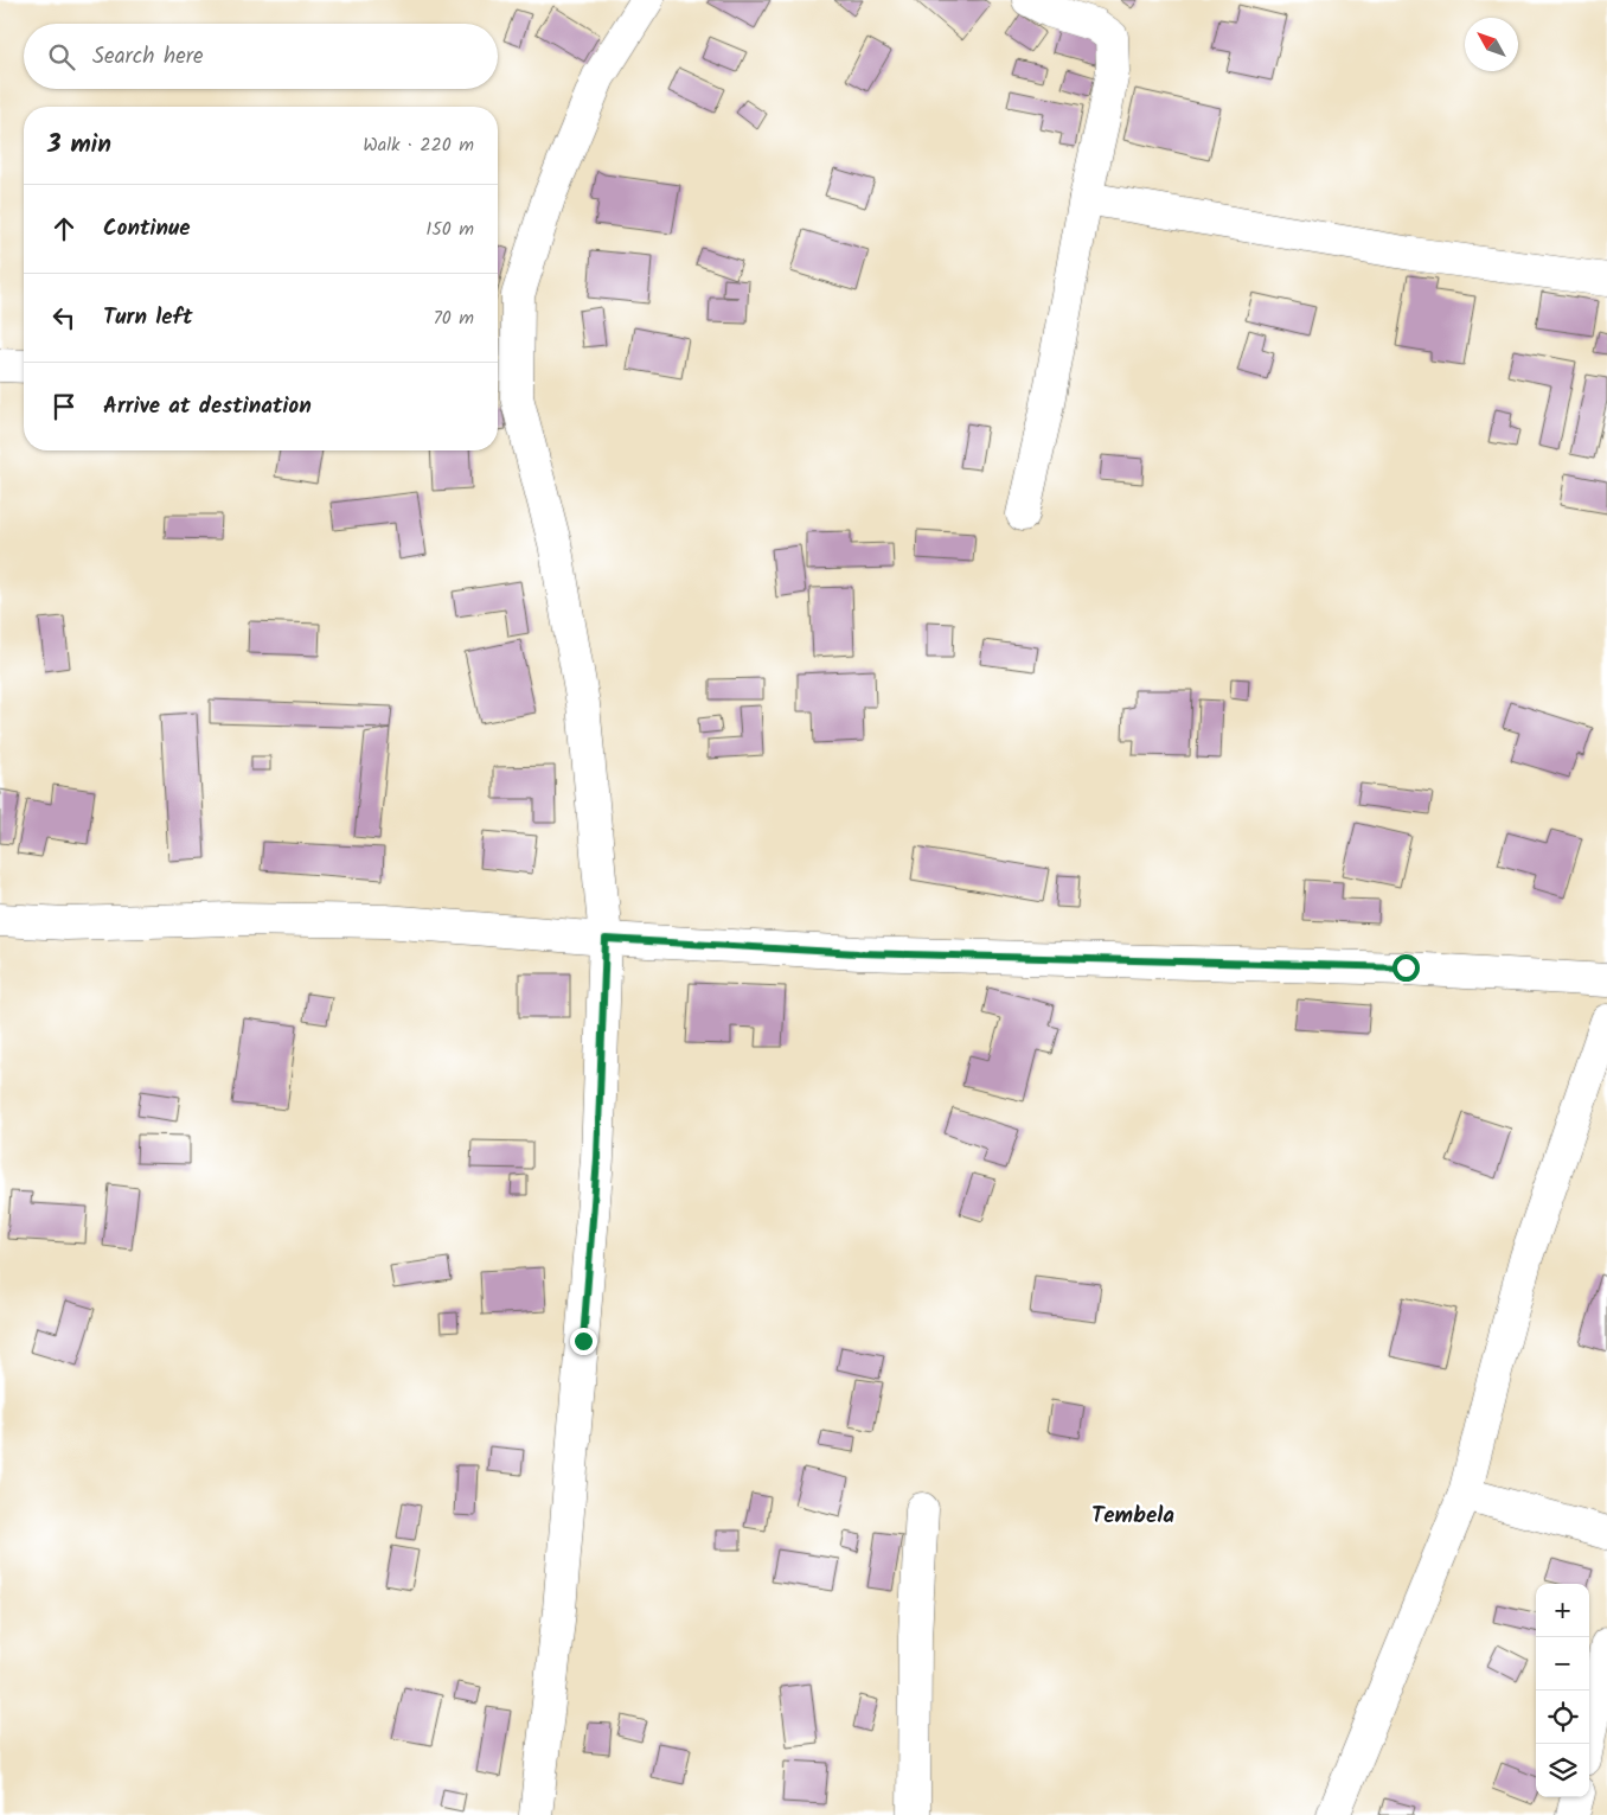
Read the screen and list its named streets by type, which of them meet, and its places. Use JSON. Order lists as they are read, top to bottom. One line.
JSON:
{"districts":["Tembela"],"north":"top left","page":{"search":"Search here","heading":["3 min","Walk · 220 m"],"list":[["Continue","150 m"],["Turn left","70 m"],"Arrive at destination"],"map_buttons":["+","−"]}}
